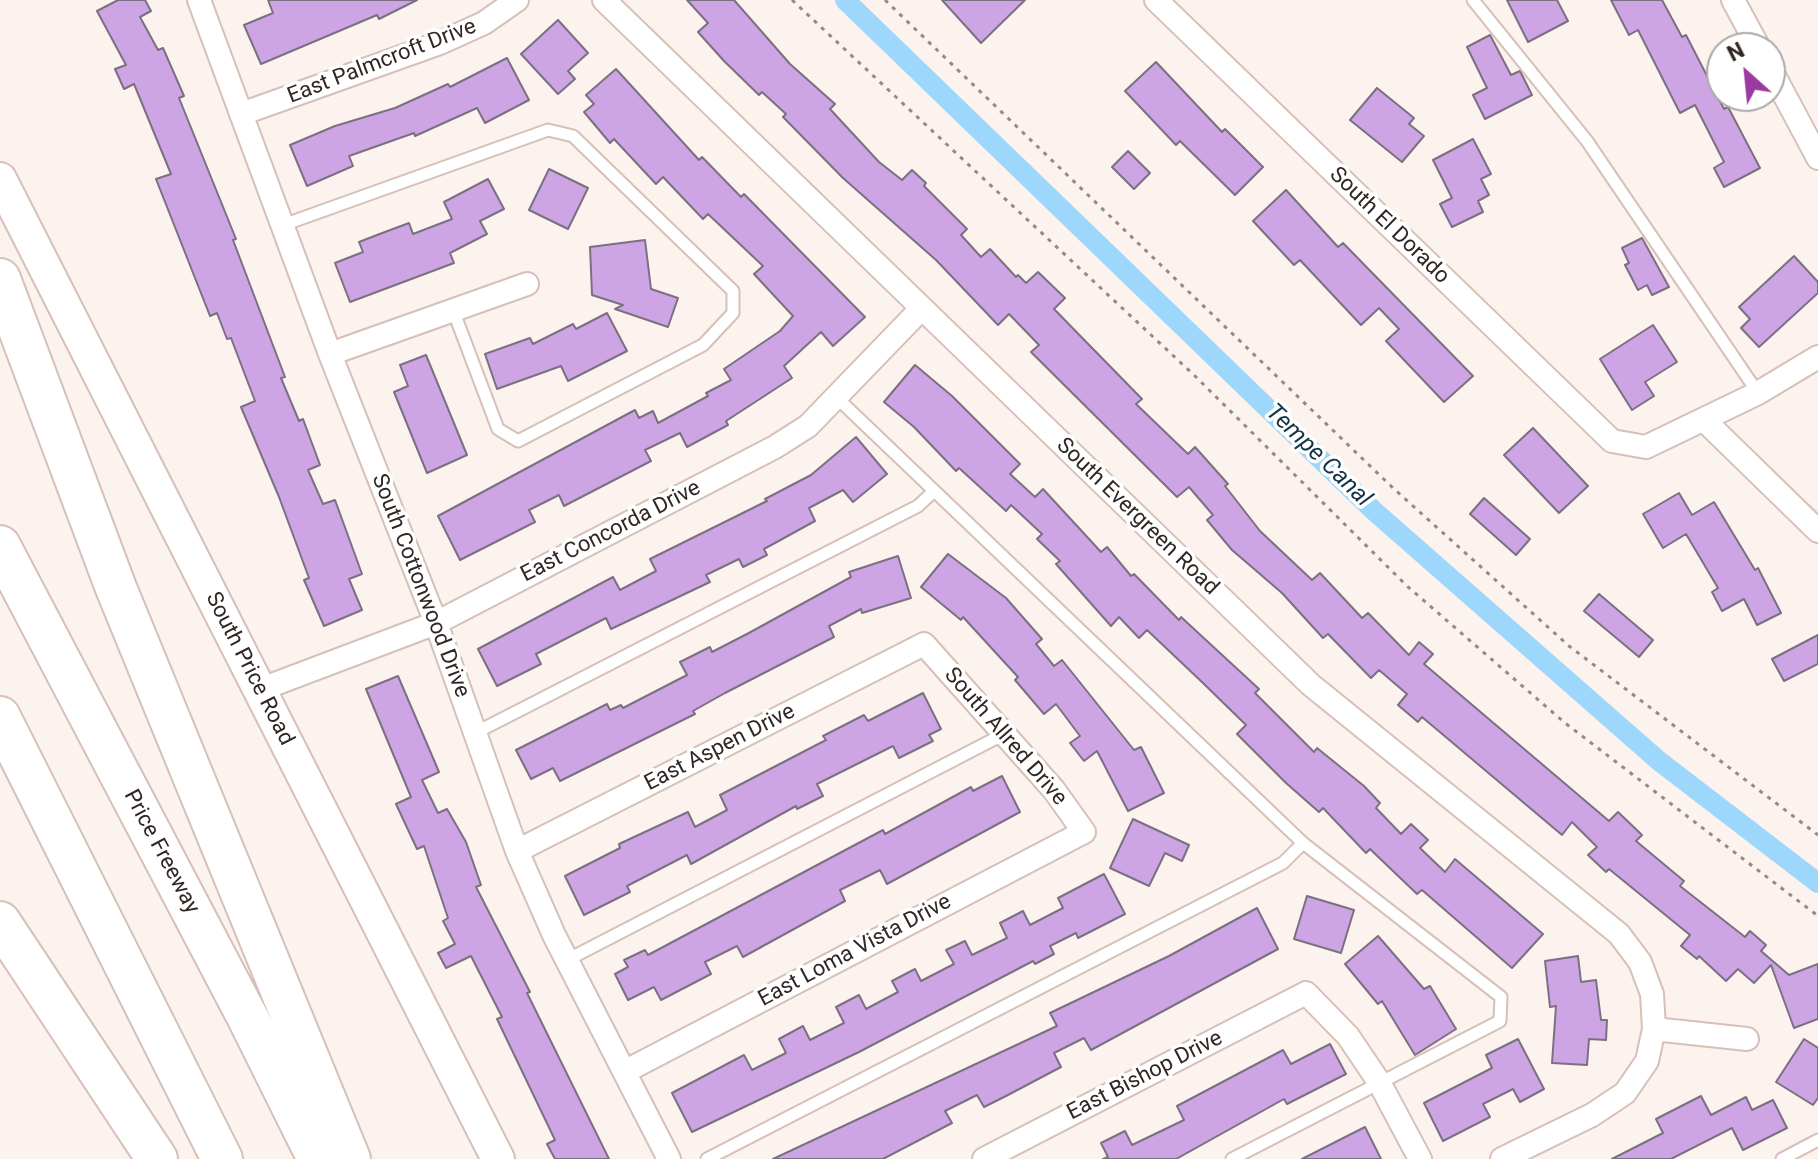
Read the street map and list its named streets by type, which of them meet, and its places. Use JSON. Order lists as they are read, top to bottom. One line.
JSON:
{"streets":{"highway":["Price Freeway"],"main road":["South Price Road"],"street":["East Palmcroft Drive","South El Dorado","South Evergreen Road","East Concorda Drive","South Cottonwood Drive","South Allred Drive","East Aspen Drive","East Loma Vista Drive","East Bishop Drive"]},"crossings":[["East Palmcroft Drive","South Cottonwood Drive"],["South Evergreen Road","East Concorda Drive"],["East Concorda Drive","South Cottonwood Drive"],["East Concorda Drive","South Price Road"],["South Cottonwood Drive","East Aspen Drive"],["South Cottonwood Drive","East Loma Vista Drive"],["South Allred Drive","East Aspen Drive"],["South Allred Drive","East Loma Vista Drive"]],"water":["Tempe Canal"],"north":"top left"}
